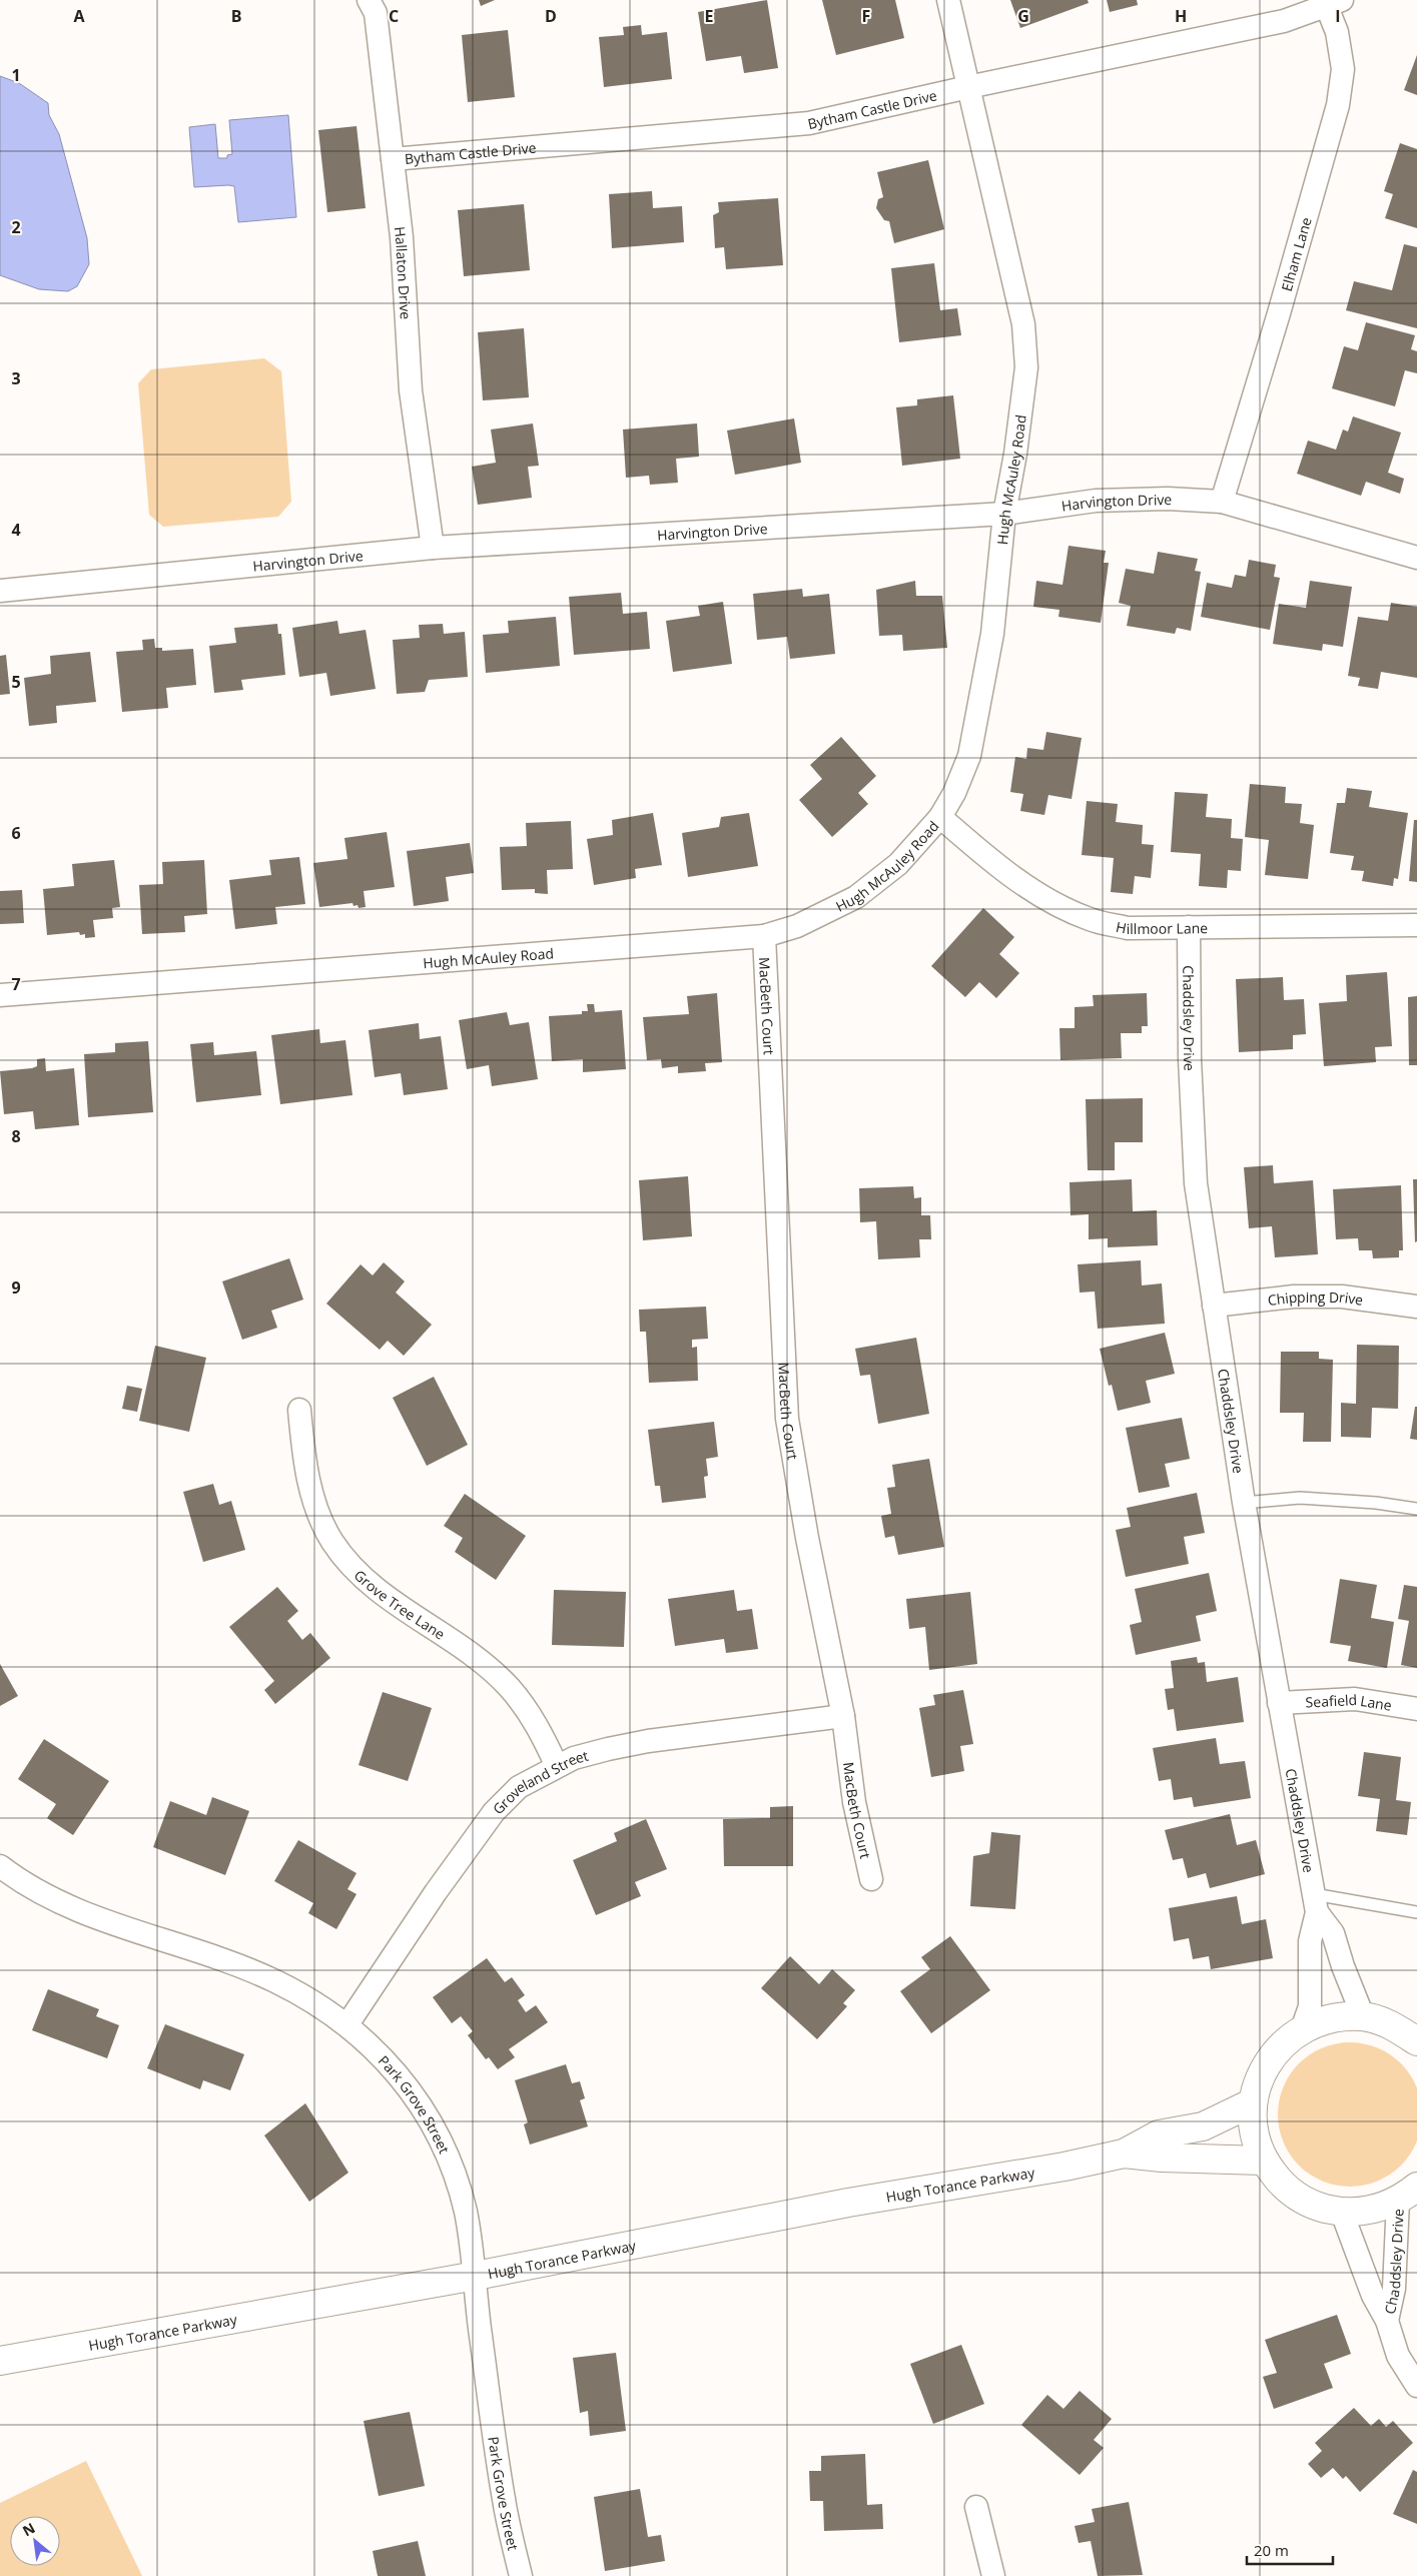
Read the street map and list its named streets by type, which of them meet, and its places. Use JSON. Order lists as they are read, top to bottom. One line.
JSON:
{"streets":{"street":["Bytham Castle Drive","Elham Lane","Hallaton Drive","Hugh McAuley Road","Harvington Drive","Hillmoor Lane","MacBeth Court","Chaddsley Drive","Chipping Drive","Grove Tree Lane","Seafield Lane","Groveland Street","Park Grove Street","Hugh Torance Parkway"]},"crossings":[["Bytham Castle Drive","Elham Lane"],["Bytham Castle Drive","Hallaton Drive"],["Bytham Castle Drive","Hugh McAuley Road"],["Elham Lane","Harvington Drive"],["Hallaton Drive","Harvington Drive"],["Hugh McAuley Road","Harvington Drive"],["Hugh McAuley Road","Hillmoor Lane"],["Hugh McAuley Road","MacBeth Court"],["Hillmoor Lane","Chaddsley Drive"],["MacBeth Court","Groveland Street"],["Chaddsley Drive","Chipping Drive"],["Chaddsley Drive","Seafield Lane"],["Grove Tree Lane","Groveland Street"],["Groveland Street","Park Grove Street"],["Park Grove Street","Hugh Torance Parkway"]],"scale_bar":"20 m","north":"top left","grid":{"columns":["A","B","C","D","E","F","G","H","I"],"rows":["1","2","3","4","5","6","7","8","9"]}}
